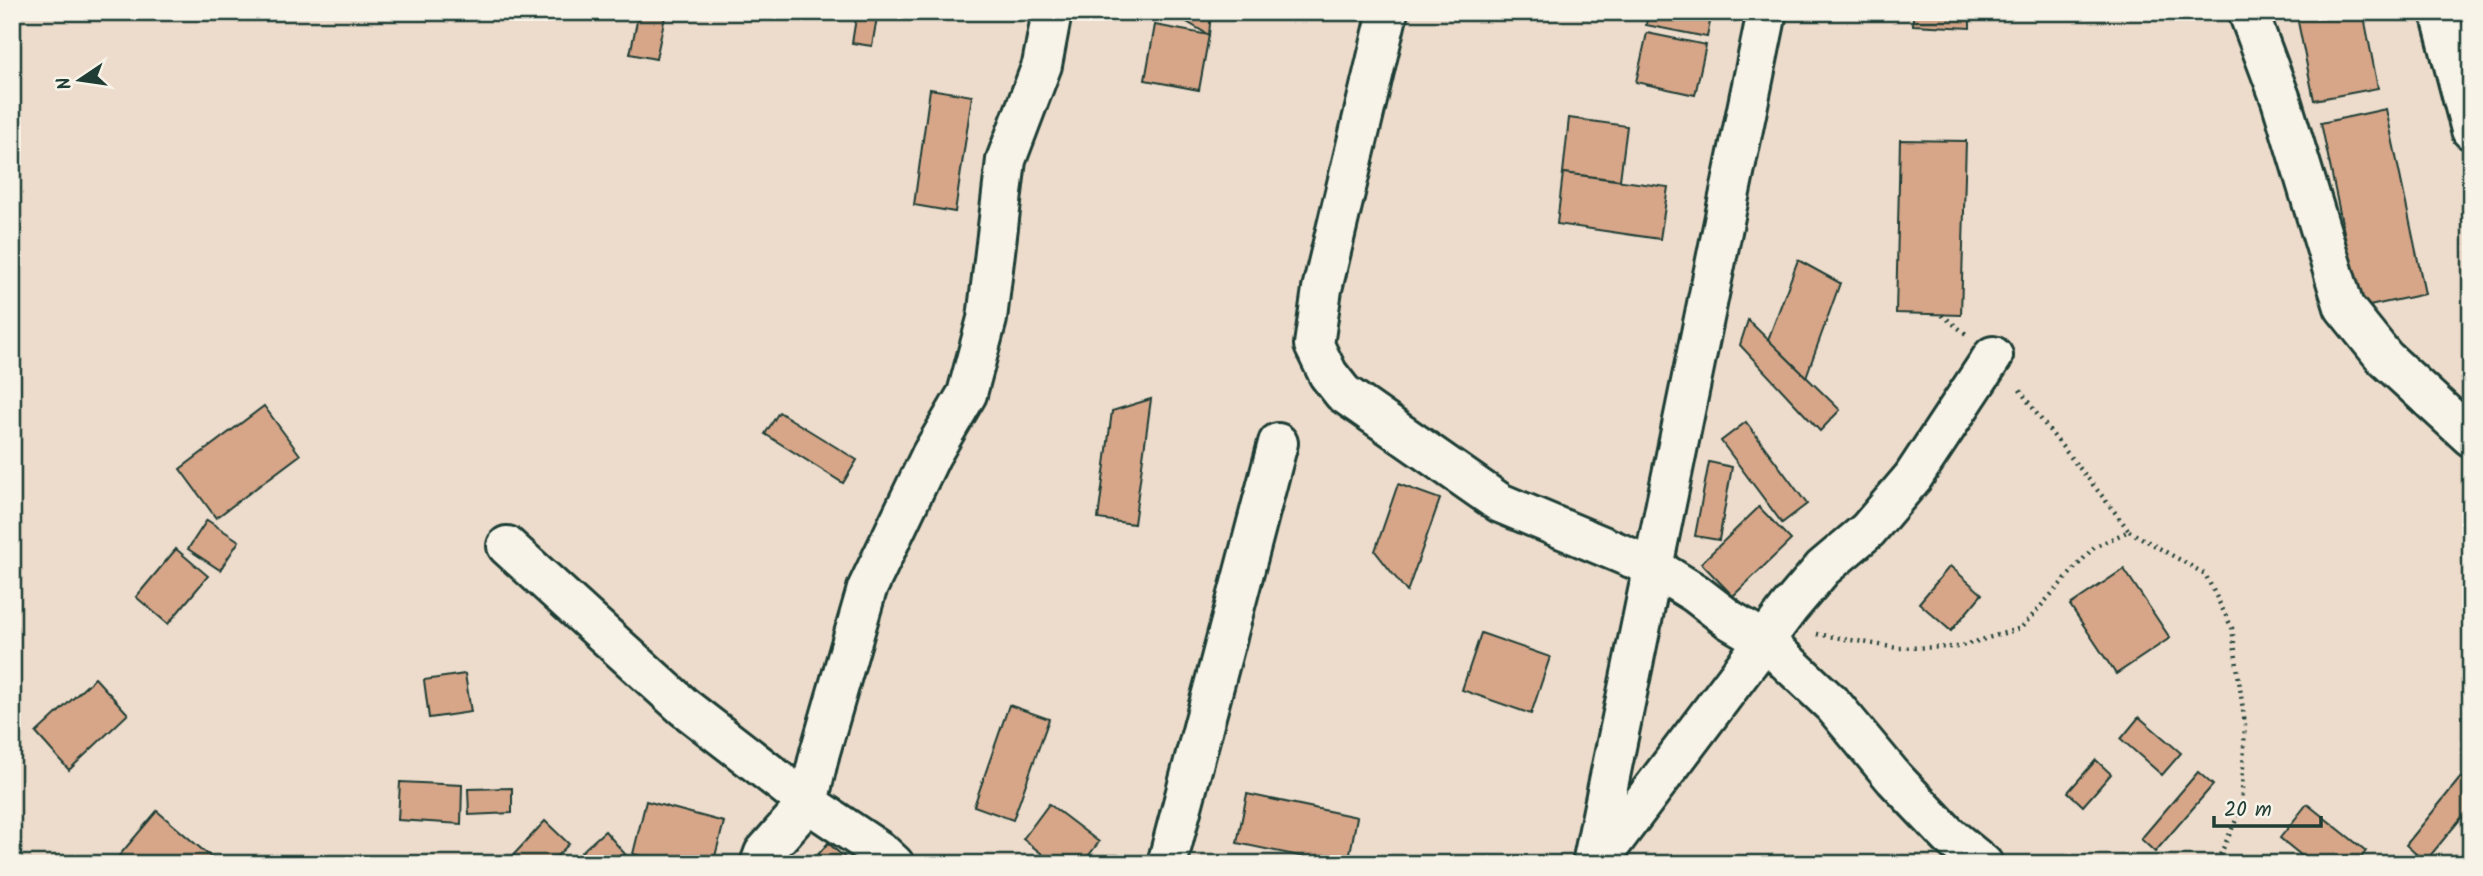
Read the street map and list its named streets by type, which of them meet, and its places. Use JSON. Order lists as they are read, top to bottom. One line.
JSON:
{"scale_bar":"20 m","north":"left"}
